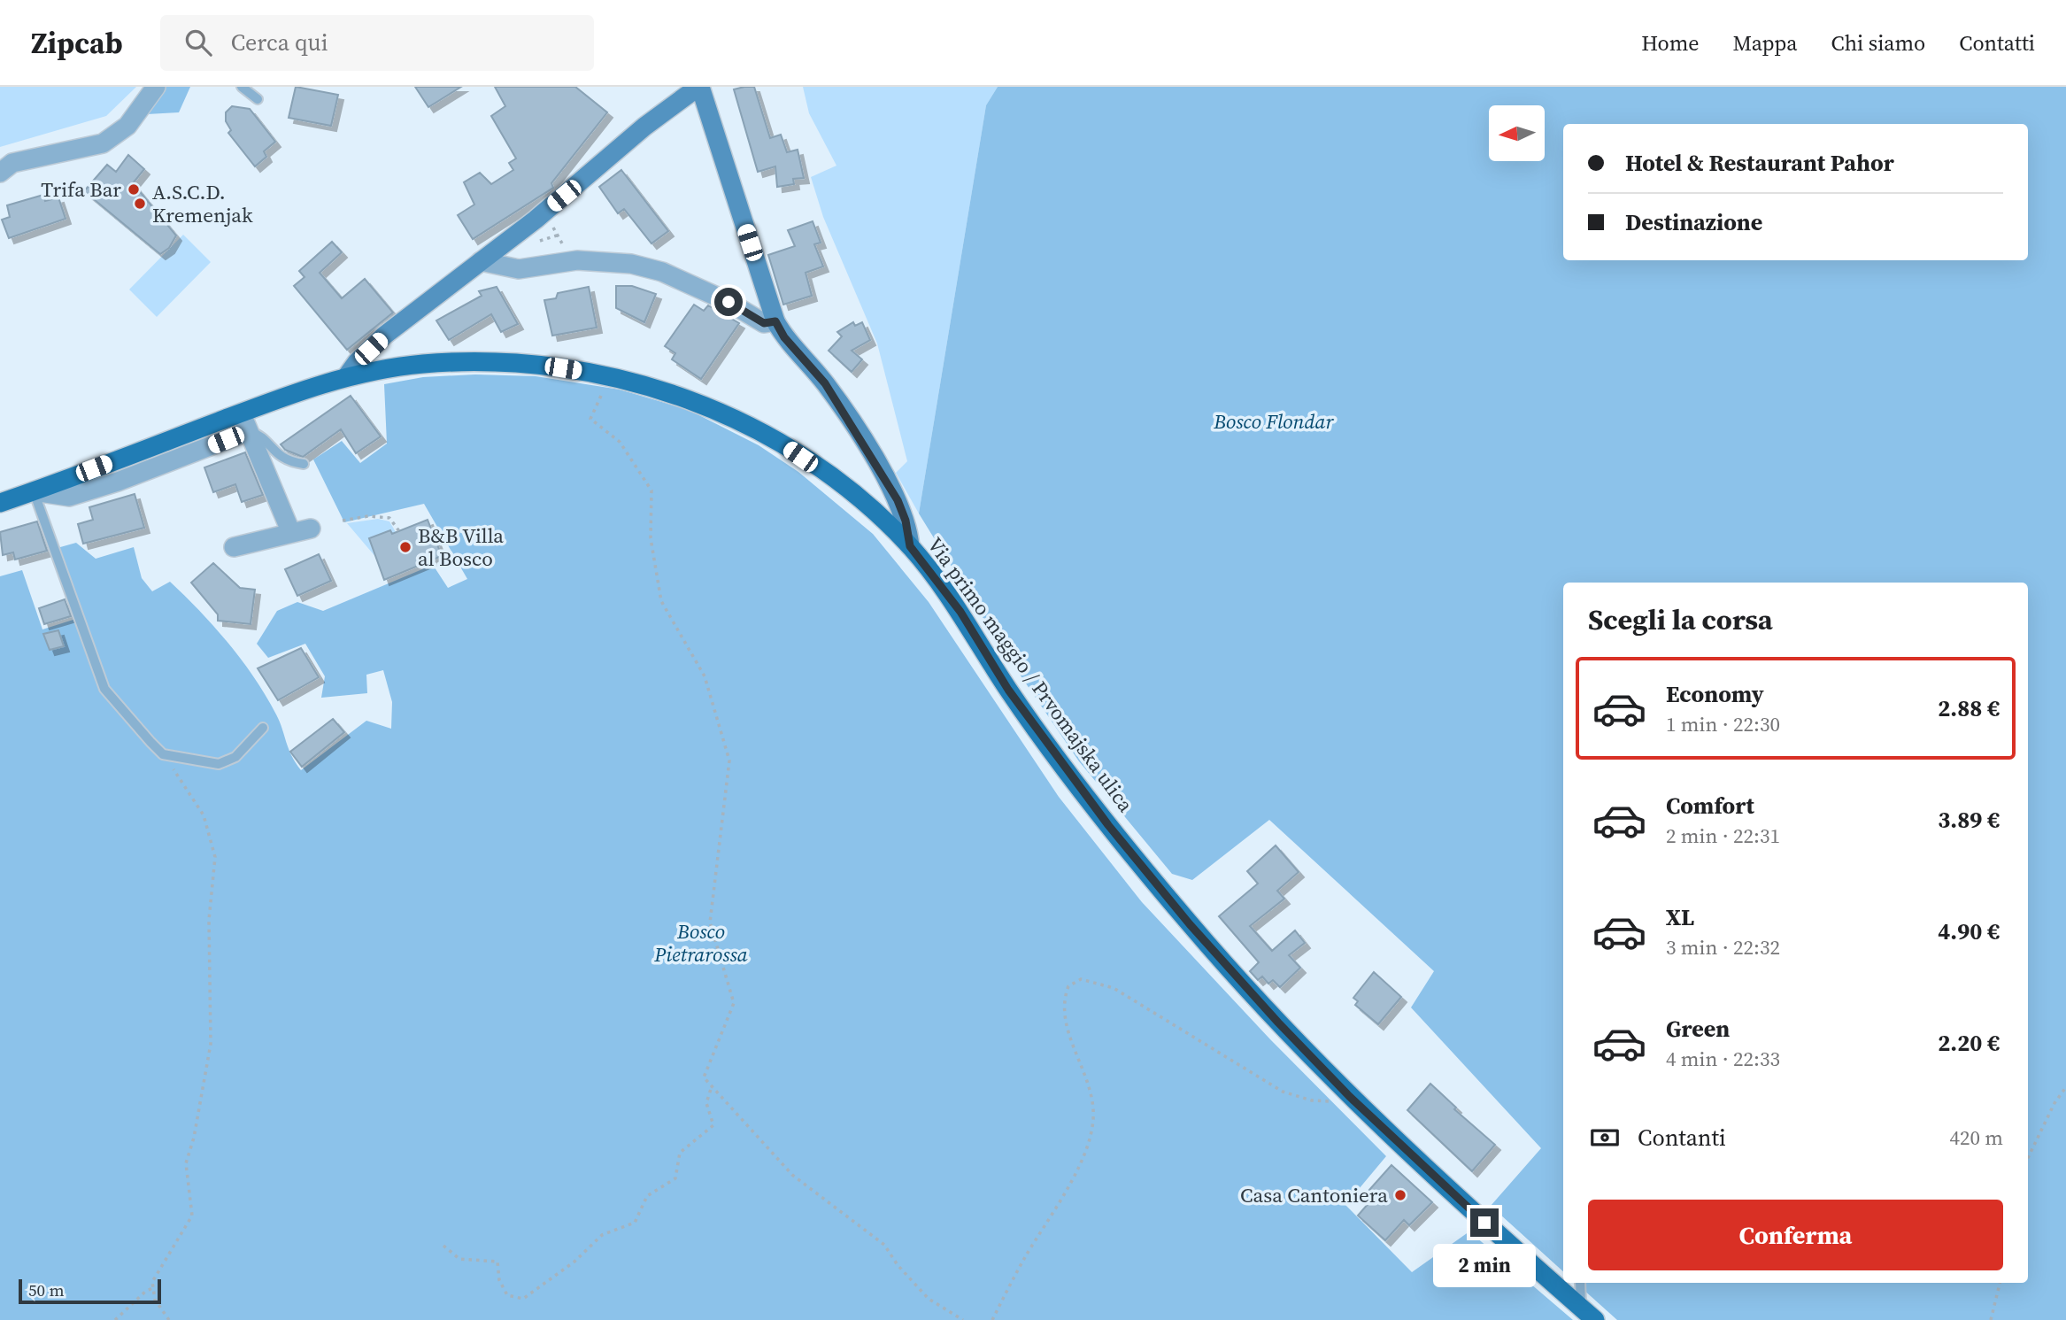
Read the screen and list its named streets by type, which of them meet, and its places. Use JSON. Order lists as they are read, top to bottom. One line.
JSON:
{"streets":{"main road":["Via primo maggio / Prvomajska ulica"]},"parks":["Bosco Flondar","Bosco Pietrarossa"],"places":["Trifa Bar","A.S.C.D. Kremenjak","B&B Villa al Bosco","Casa Cantoniera"],"scale_bar":"50 m","north":"left","page":{"header":"Zipcab","search":"Cerca qui","nav":["Home","Mappa","Chi siamo","Contatti"],"banner":["Hotel & Restaurant Pahor","Destinazione"],"heading":"Scegli la corsa","list":[{"name":"Economy","note":"1 min · 22:30","value":"2.88 €"},{"name":"Comfort","note":"2 min · 22:31","value":"3.89 €"},{"name":"XL","note":"3 min · 22:32","value":"4.90 €"},{"name":"Green","note":"4 min · 22:33","value":"2.20 €"}],"pay":["Contanti","420 m"],"buttons":"Conferma","bubble":"2 min","scale":"50 m"}}
